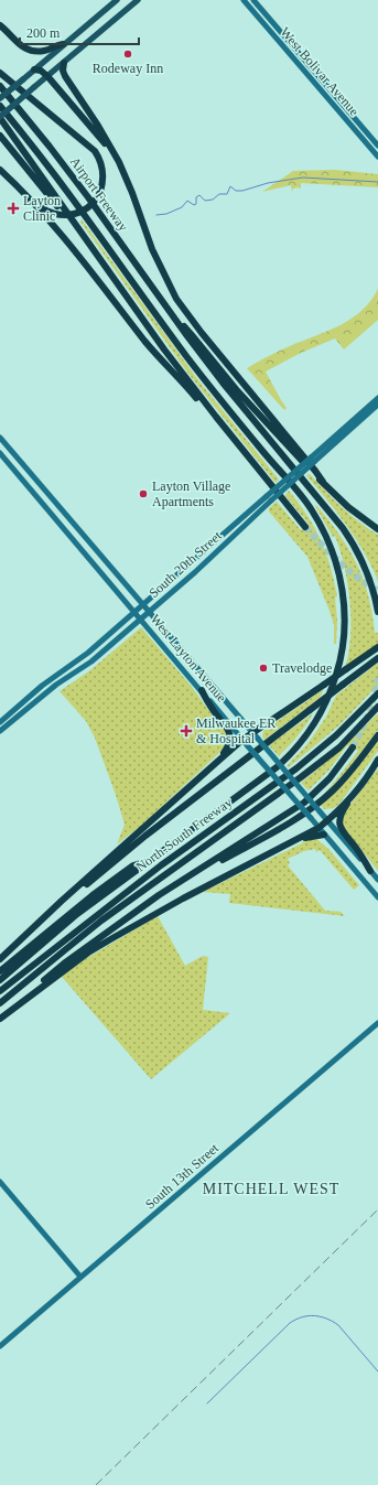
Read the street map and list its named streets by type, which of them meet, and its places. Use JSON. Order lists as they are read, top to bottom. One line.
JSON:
{"streets":{"highway":["Airport Freeway","North-South Freeway"],"street":["West Bolivar Avenue","South 20th Street","West Layton Avenue","South 13th Street"]},"crossings":[["South 20th Street","West Layton Avenue"]],"districts":["MITCHELL WEST"],"places":{"other":["Rodeway Inn","Layton Village Apartments","Travelodge"],"health":["Layton Clinic","Milwaukee ER & Hospital"]},"scale_bar":"200 m"}
